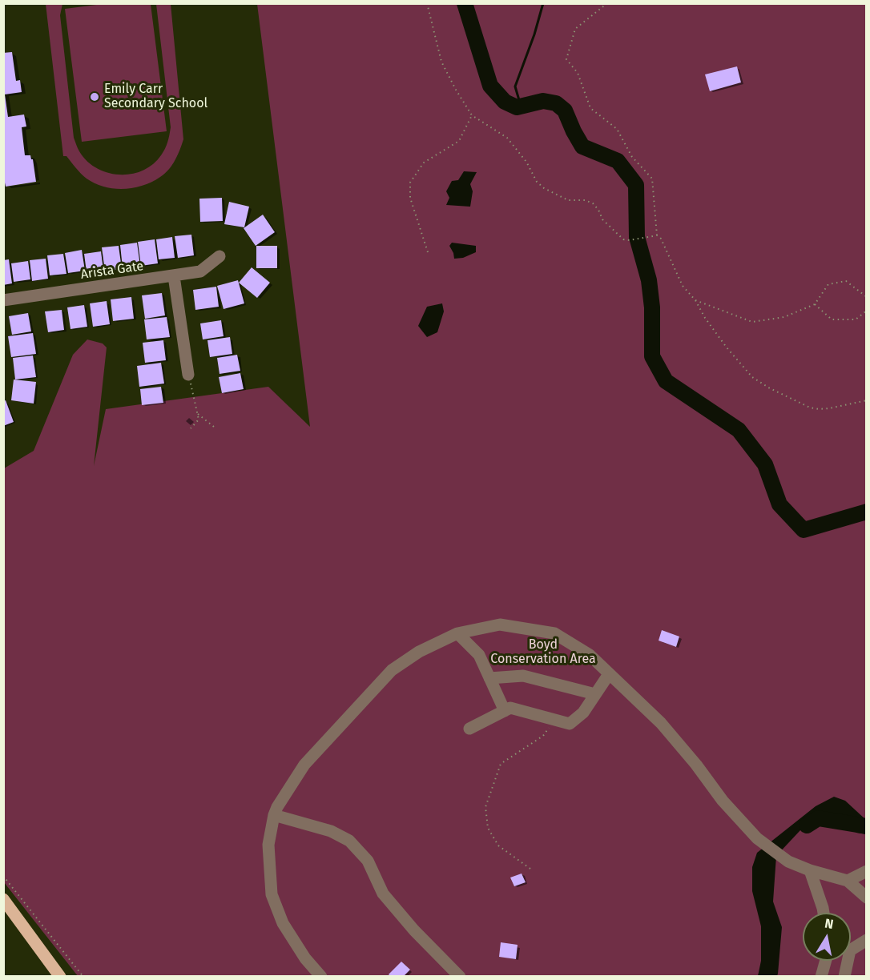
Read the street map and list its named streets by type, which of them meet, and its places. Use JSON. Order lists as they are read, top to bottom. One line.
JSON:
{"streets":{"street":["Arista Gate"]},"parks":["Boyd Conservation Area"],"places":["Emily Carr Secondary School"],"north":"top"}
